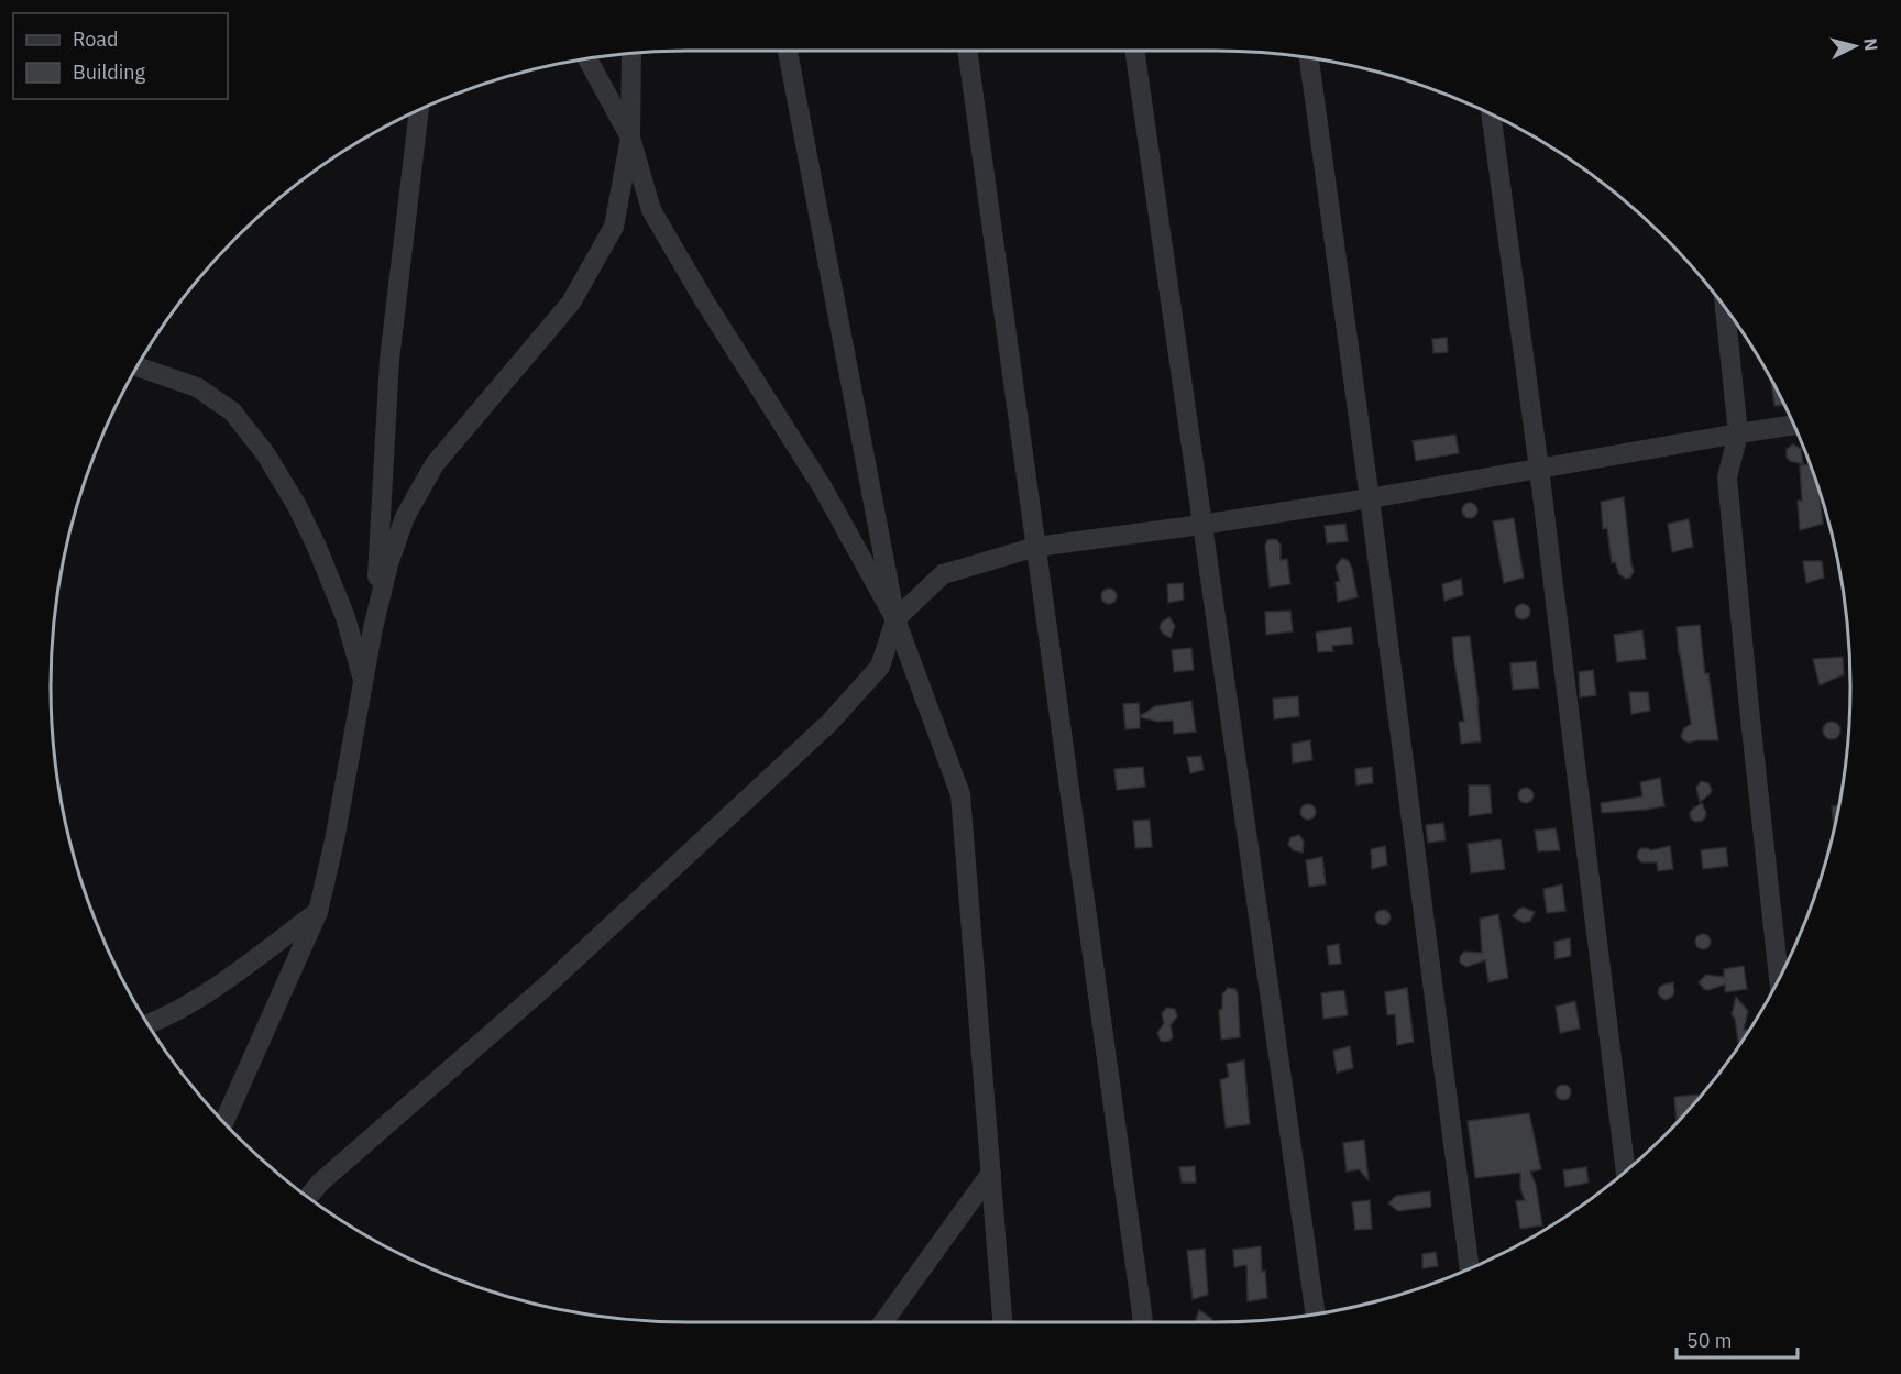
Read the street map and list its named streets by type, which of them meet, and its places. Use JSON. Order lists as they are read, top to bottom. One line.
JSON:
{"legend":["Road","Building"],"scale_bar":"50 m","north":"right"}
